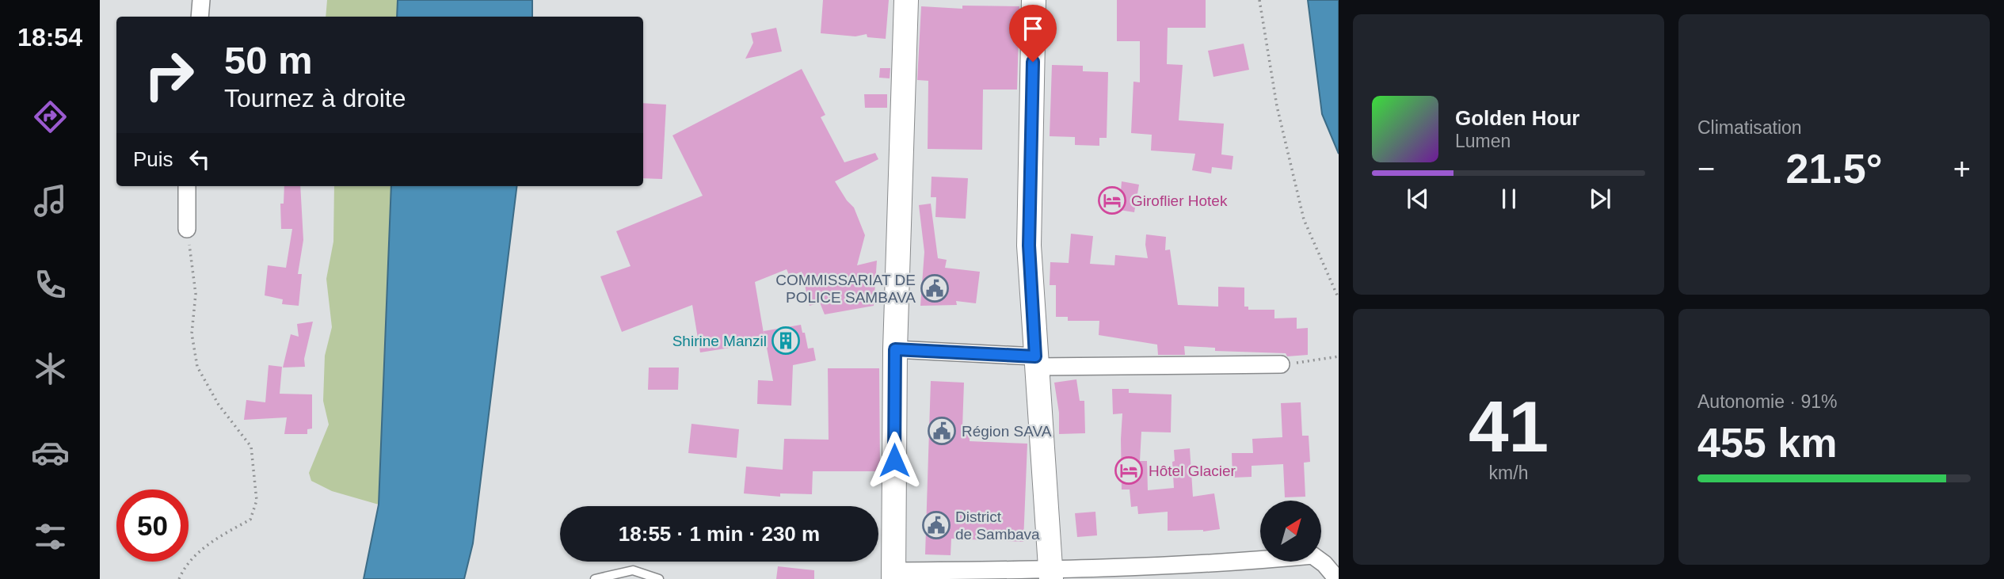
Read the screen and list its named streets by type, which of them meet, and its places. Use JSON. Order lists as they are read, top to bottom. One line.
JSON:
{"places":{"hotel":["Giroflier Hotek","Hôtel Glacier"],"public building":["COMMISSARIAT DE POLICE SAMBAVA","Région SAVA","District de Sambava"],"building":["Shirine Manzil"]},"north":"top right","page":{"tabs":"18:54","tile":["Climatisation",["41","km/h"],["Autonomie · 91%","455 km"]],"turn":["50 m","Tournez à droite"],"song":["Golden Hour","Lumen"],"then":"Puis","heat":["−","21.5°","+"],"limit":"50","trip":"18:55 · 1 min · 230 m"}}
